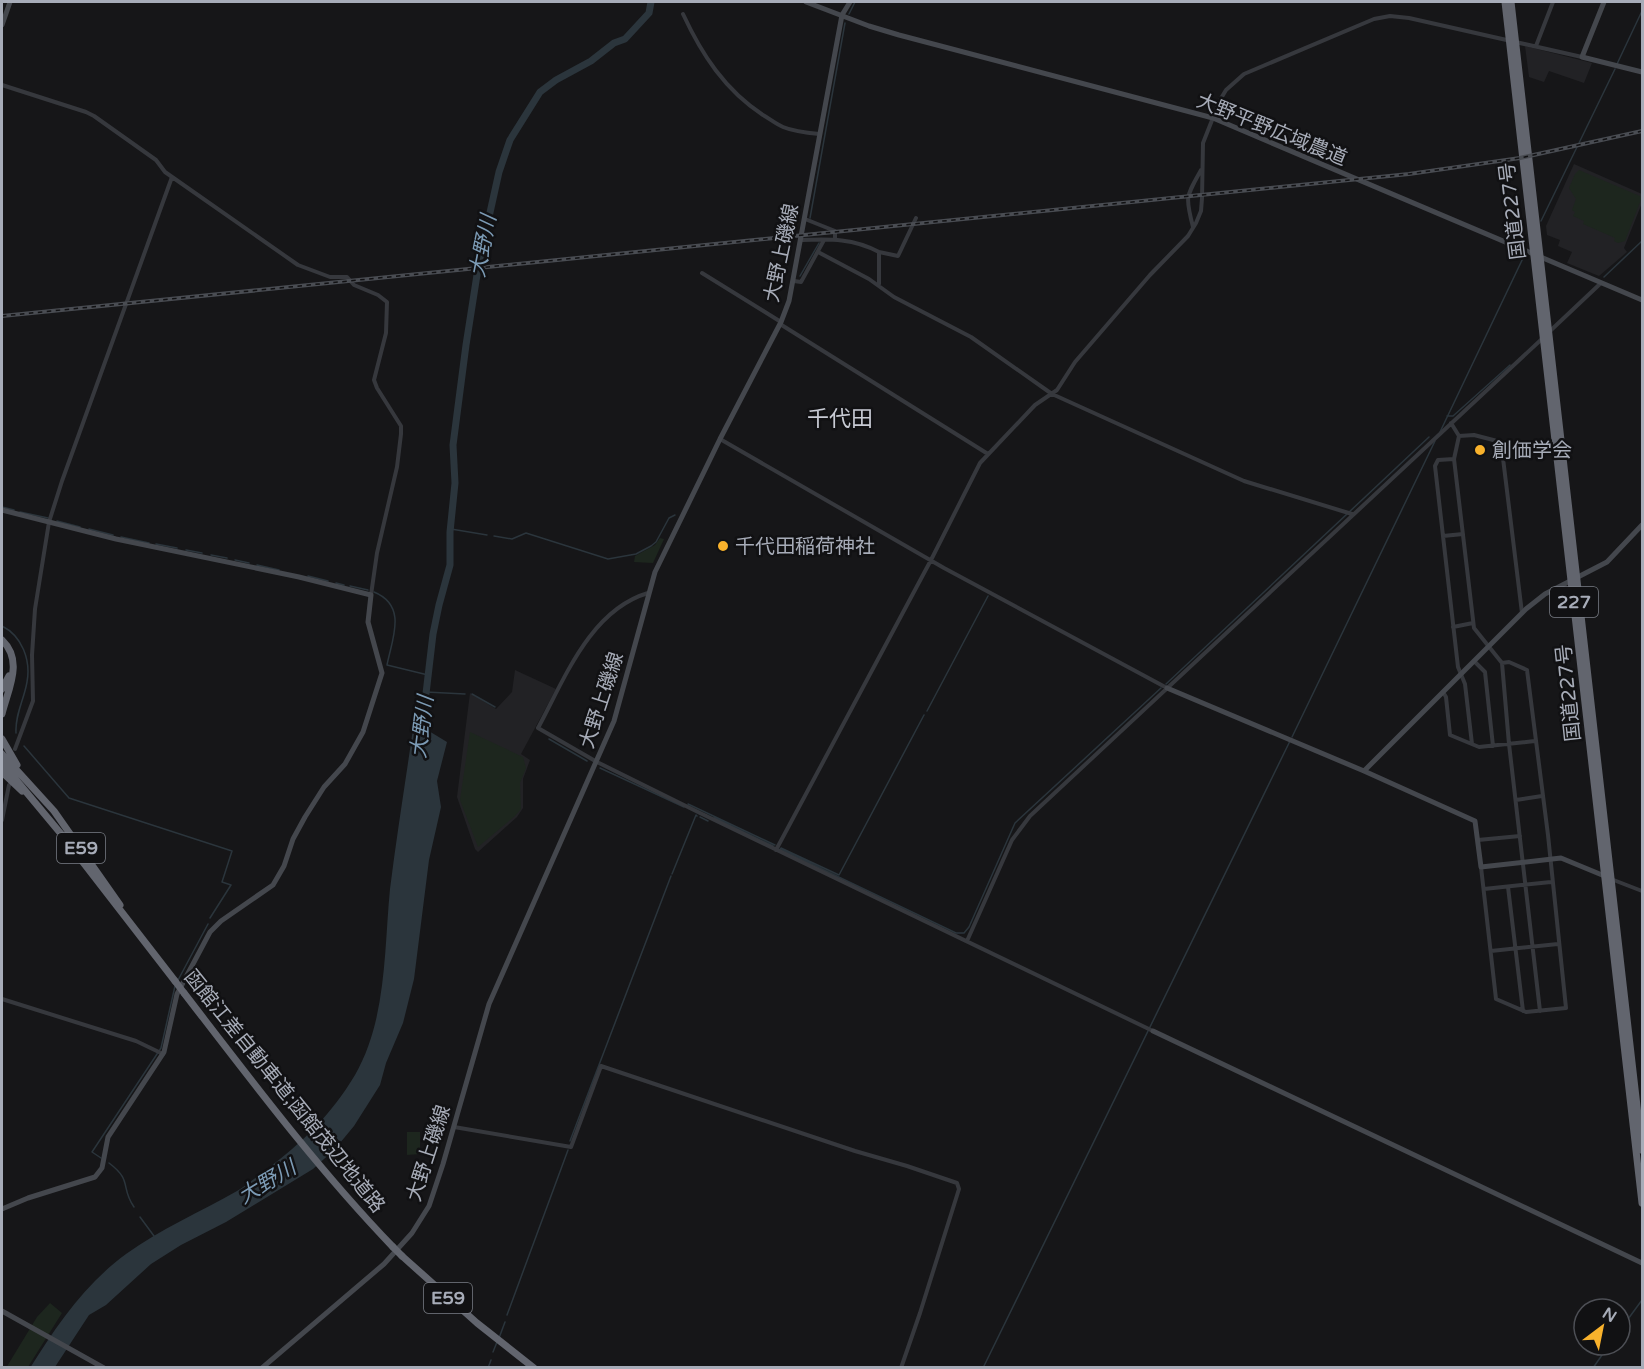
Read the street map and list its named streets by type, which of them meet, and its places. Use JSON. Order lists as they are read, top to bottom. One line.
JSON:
{"streets":{"highway":["国道227号","227","E59","函館江差自動車道;函館茂辺地道路"],"street":["大野平野広域農道","大野上磯線"]},"crossings":[["大野平野広域農道","国道227号"],["大野平野広域農道","大野上磯線"]],"districts":["千代田"],"water":["大野川"],"places":["創価学会","千代田稲荷神社"],"north":"top right"}
